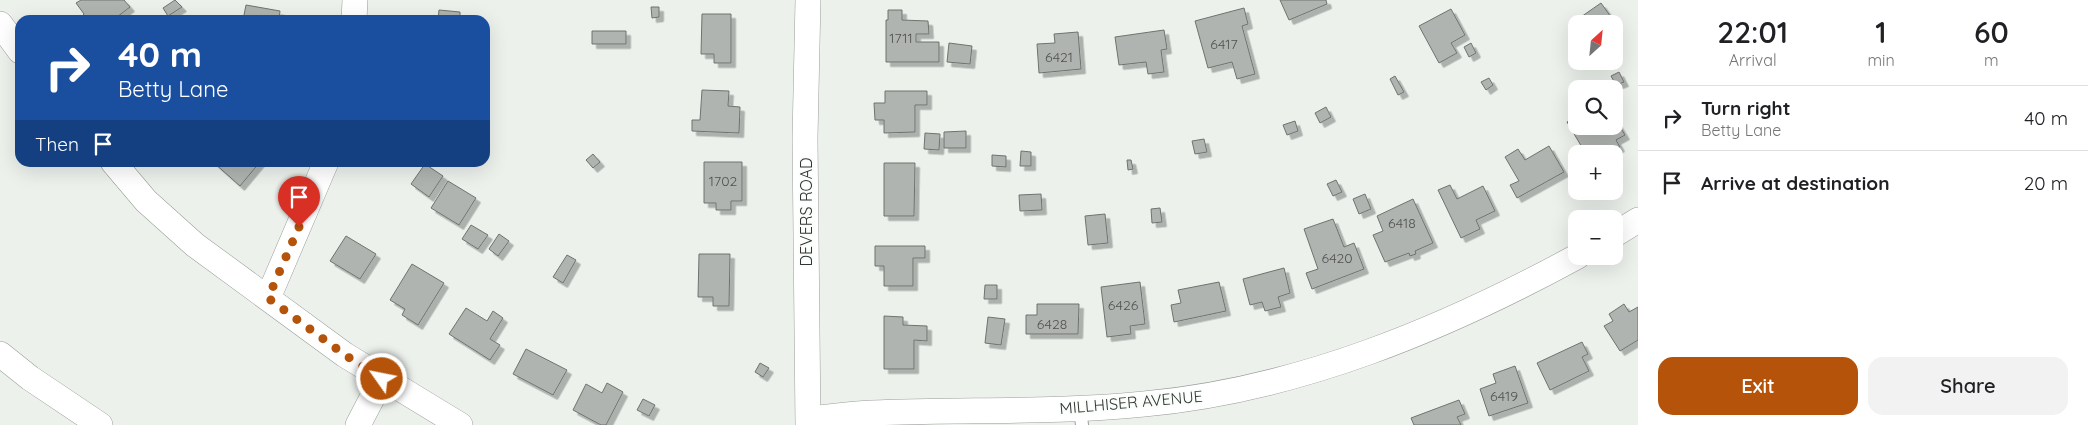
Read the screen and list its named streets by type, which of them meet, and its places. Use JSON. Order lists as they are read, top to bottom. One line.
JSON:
{"streets":{"street":["DEVERS ROAD","MILLHISER AVENUE"]},"crossings":[["DEVERS ROAD","MILLHISER AVENUE"]],"house_numbers":["1711","6417","6421","1702","6418","6420","6426","6428","6419"],"north":"top right","page":{"eta":["22:01","Arrival","1","min","60","m"],"map_buttons":["+","−"],"turn":["40 m","Betty Lane"],"list":[{"name":"Turn right","note":"Betty Lane","value":"40 m"},{"name":"Arrive at destination","value":"20 m"}],"then":"Then","buttons":["Exit","Share"]}}
